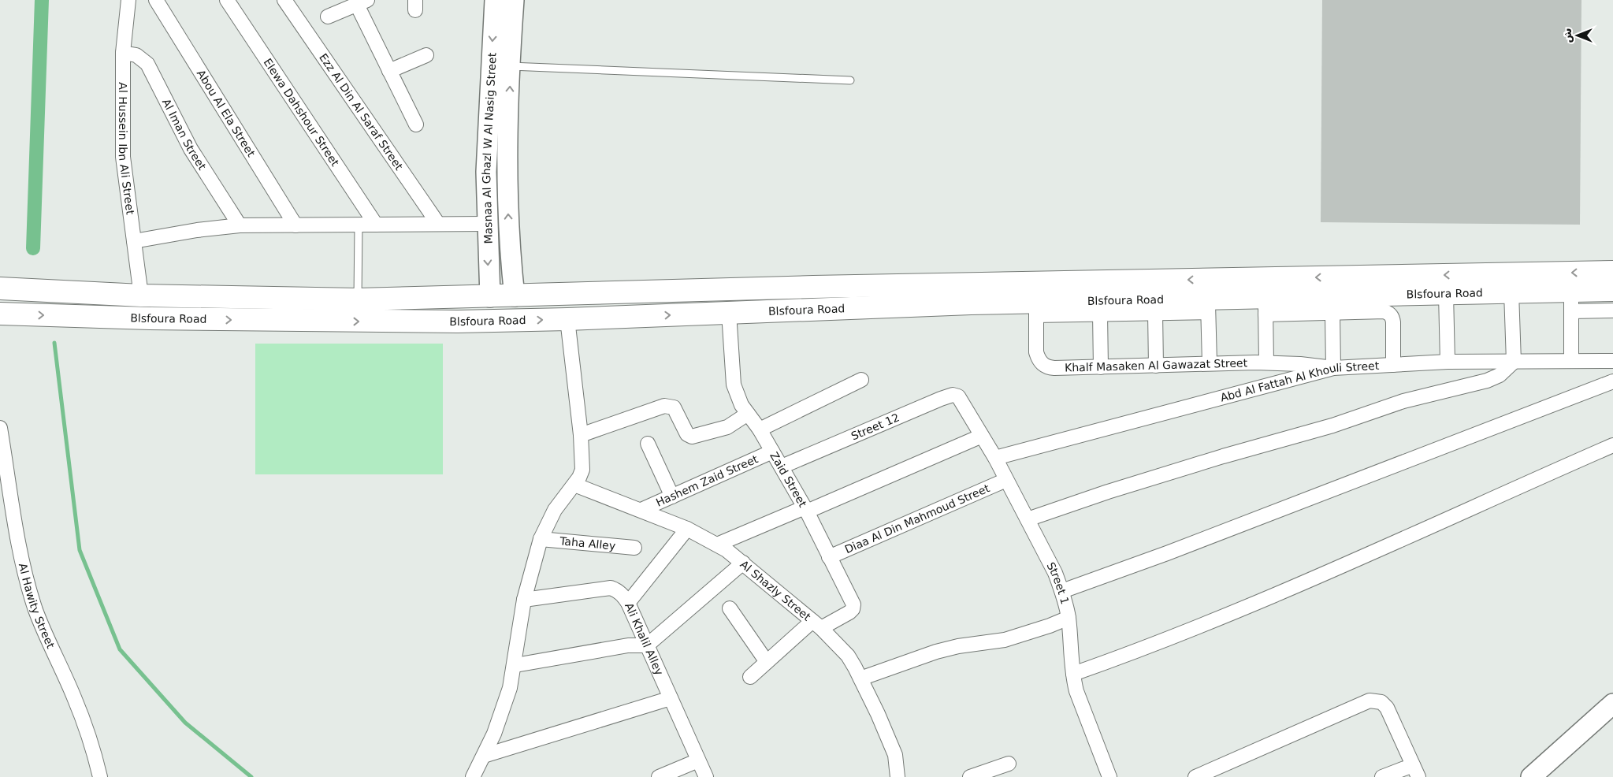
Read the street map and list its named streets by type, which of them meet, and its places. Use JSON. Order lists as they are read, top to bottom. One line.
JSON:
{"streets":{"main road":["Masnaa Al Ghazl W Al Nasig Street","Blsfoura Road"],"street":["Elewa Dahshour Street","Ezz Al Din Al Saraf Street","Abou Al Ela Street","Al Iman Street","Al Hussein Ibn Ali Street","Khalf Masaken Al Gawazat Street","Abd Al Fattah Al Khouli Street","Street 12","Zaid Street","Hashem Zaid Street","Diaa Al Din Mahmoud Street","Taha Alley","Street 1","Al Shazly Street","Al Hawity Street","Ali Khalil Alley"]},"crossings":[["Al Iman Street","Al Hussein Ibn Ali Street"],["Al Hussein Ibn Ali Street","Blsfoura Road"],["Masnaa Al Ghazl W Al Nasig Street","Blsfoura Road"],["Blsfoura Road","Khalf Masaken Al Gawazat Street"],["Blsfoura Road","Zaid Street"],["Khalf Masaken Al Gawazat Street","Abd Al Fattah Al Khouli Street"],["Abd Al Fattah Al Khouli Street","Street 1"],["Street 12","Zaid Street"],["Street 12","Street 1"],["Zaid Street","Hashem Zaid Street"],["Zaid Street","Diaa Al Din Mahmoud Street"],["Zaid Street","Al Shazly Street"],["Hashem Zaid Street","Al Shazly Street"],["Diaa Al Din Mahmoud Street","Street 1"]],"north":"left"}
